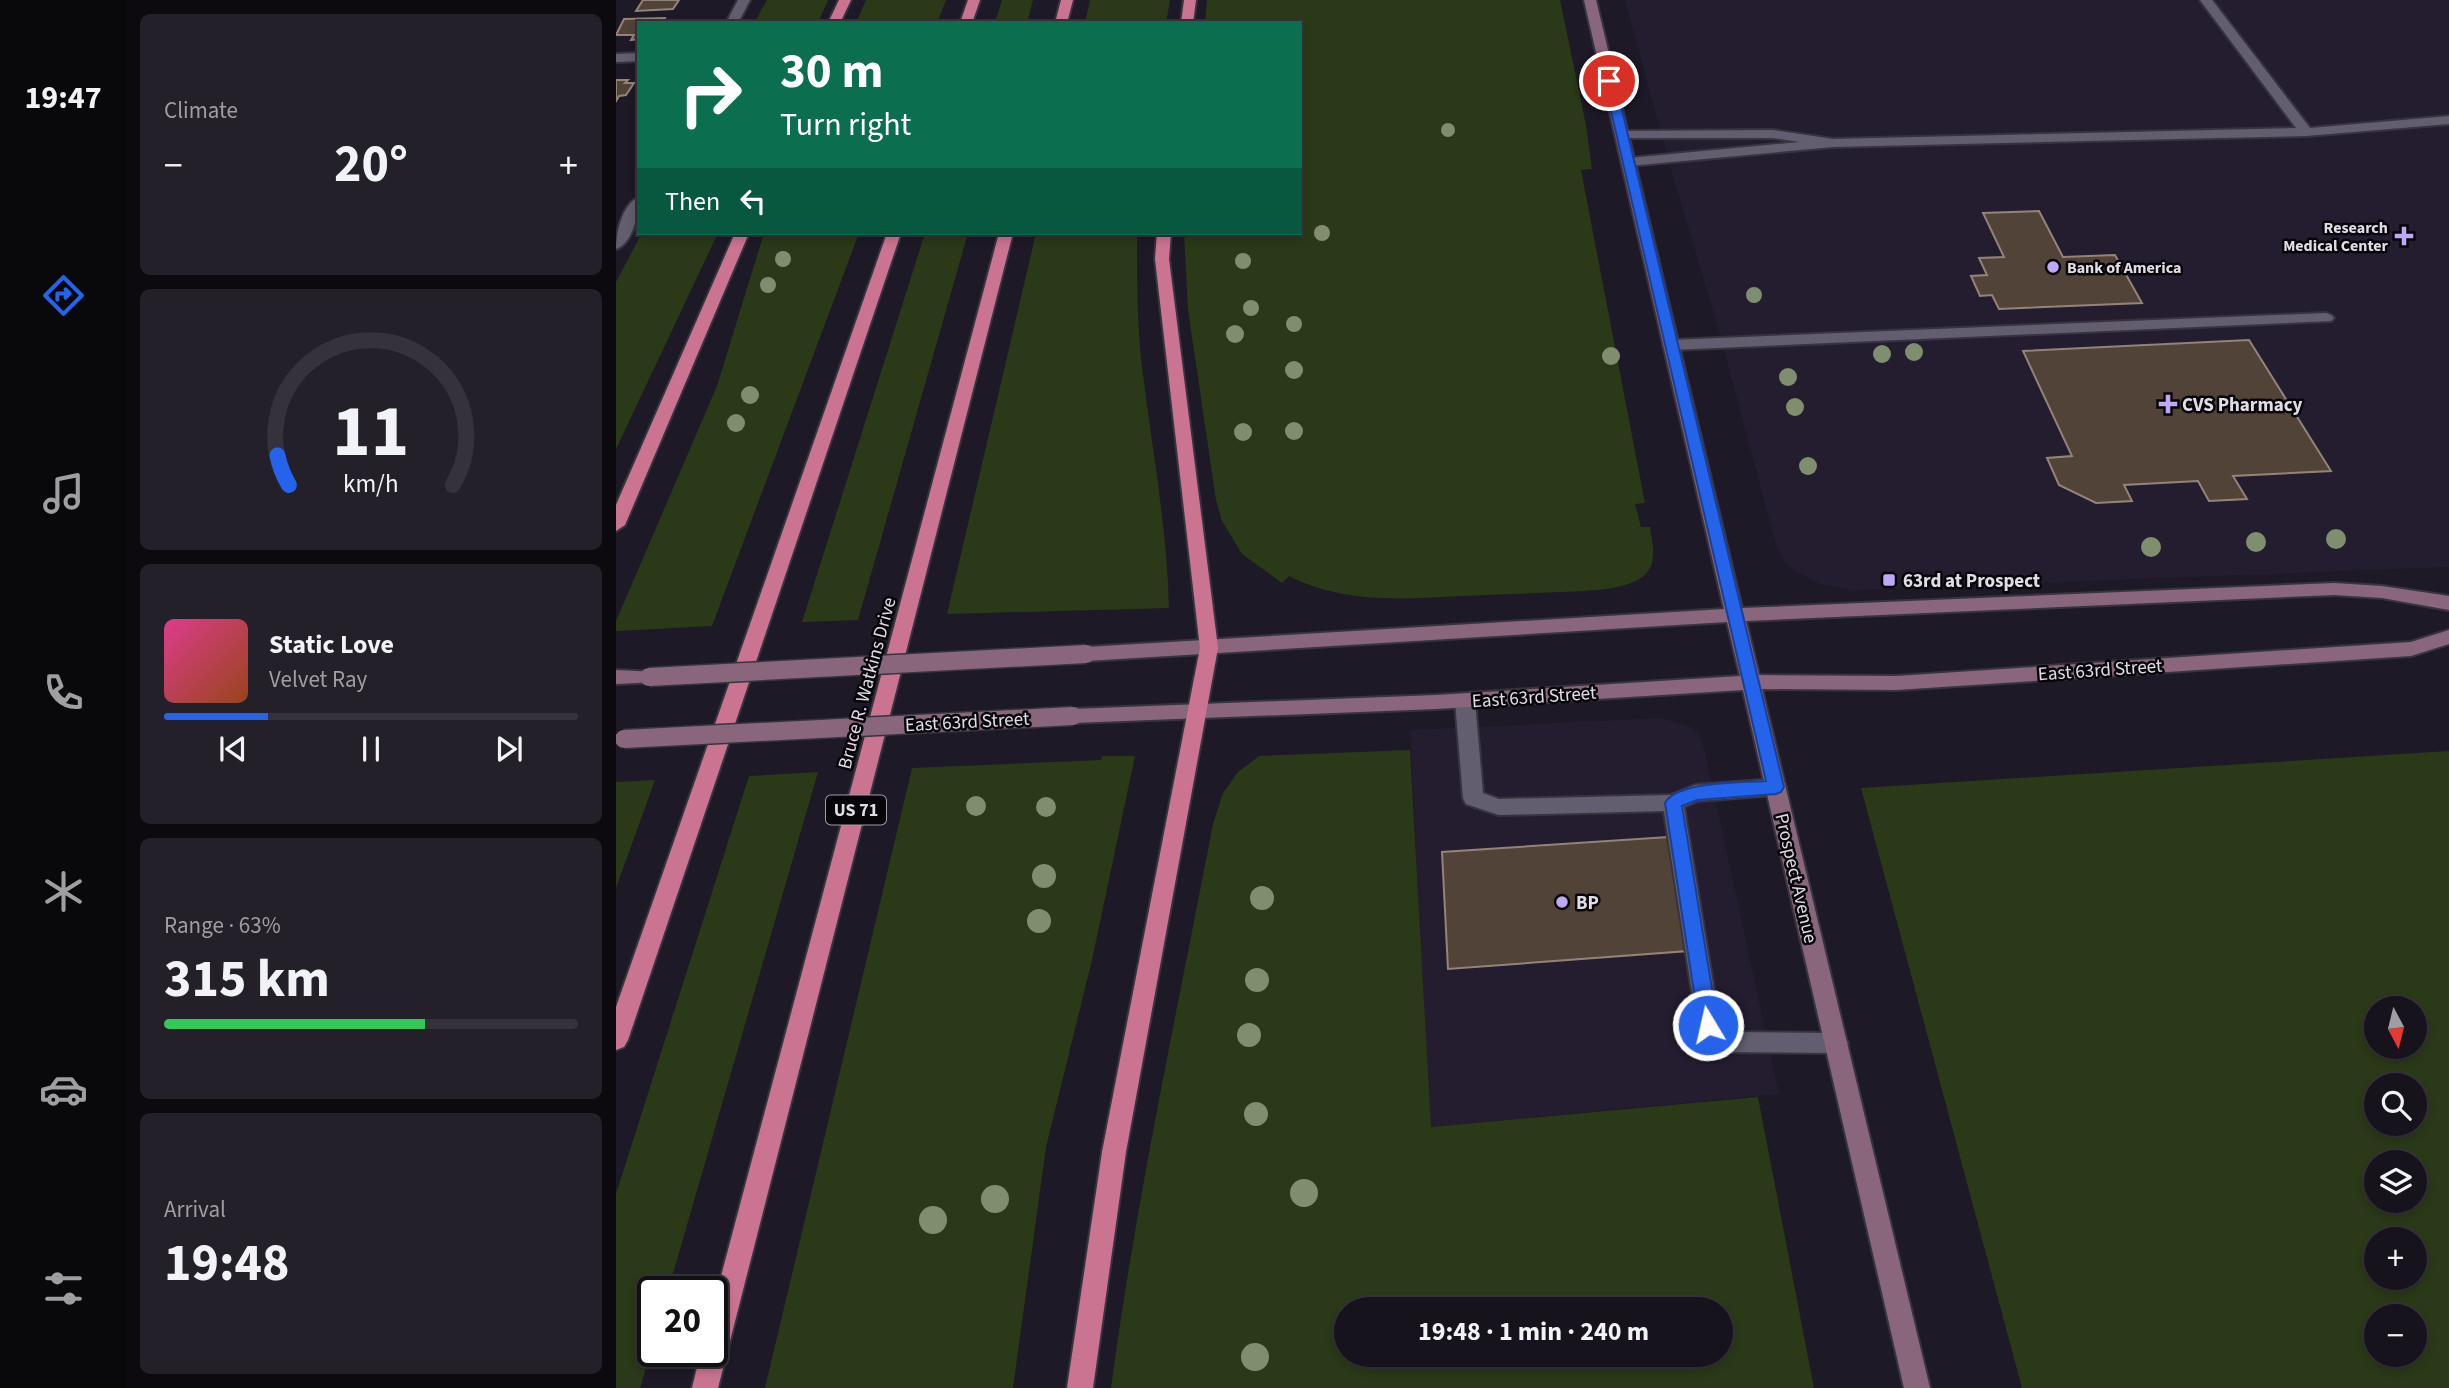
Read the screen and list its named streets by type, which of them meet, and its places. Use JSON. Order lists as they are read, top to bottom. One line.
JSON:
{"streets":{"highway":["Bruce R. Watkins Drive","US 71"],"main road":["East 63rd Street","Prospect Avenue"]},"crossings":[["East 63rd Street","Prospect Avenue"]],"places":{"health":["Research Medical Center","CVS Pharmacy"],"other":["Bank of America","BP"],"transit":["63rd at Prospect"]},"north":"bottom","page":{"tabs":"19:47","tile":["Climate",["Range · 63%","315 km"],["Arrival","19:48"]],"turn":["30 m","Turn right"],"heat":["−","20°","+"],"then":"Then","song":["Static Love","Velvet Ray"],"map_buttons":["+","−"],"limit":"20","trip":"19:48 · 1 min · 240 m","gauge":["11","km/h"]}}
